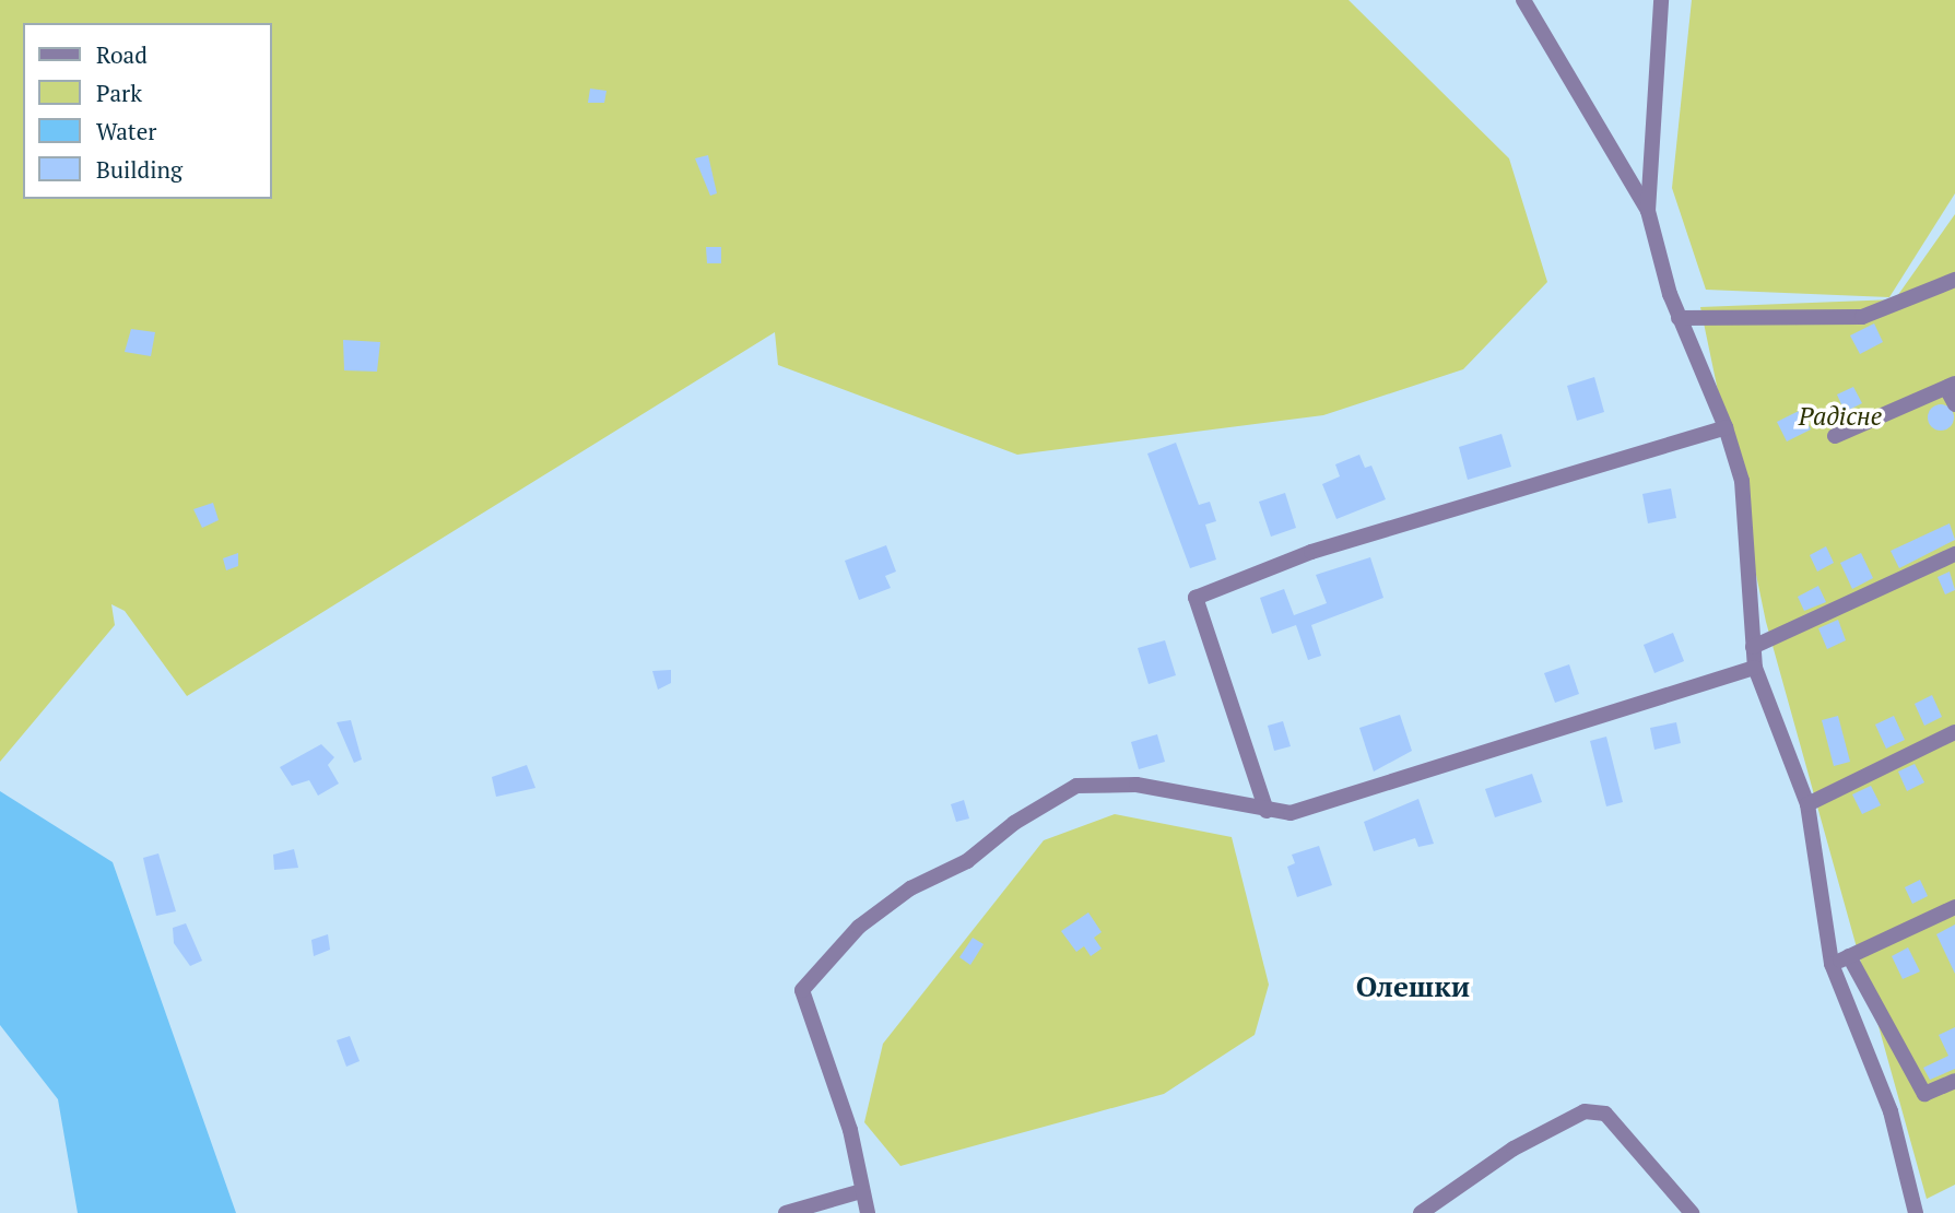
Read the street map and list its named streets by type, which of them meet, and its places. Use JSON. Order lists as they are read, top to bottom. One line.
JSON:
{"districts":["Олешки"],"parks":["Радісне"],"legend":["Road","Park","Water","Building"]}
